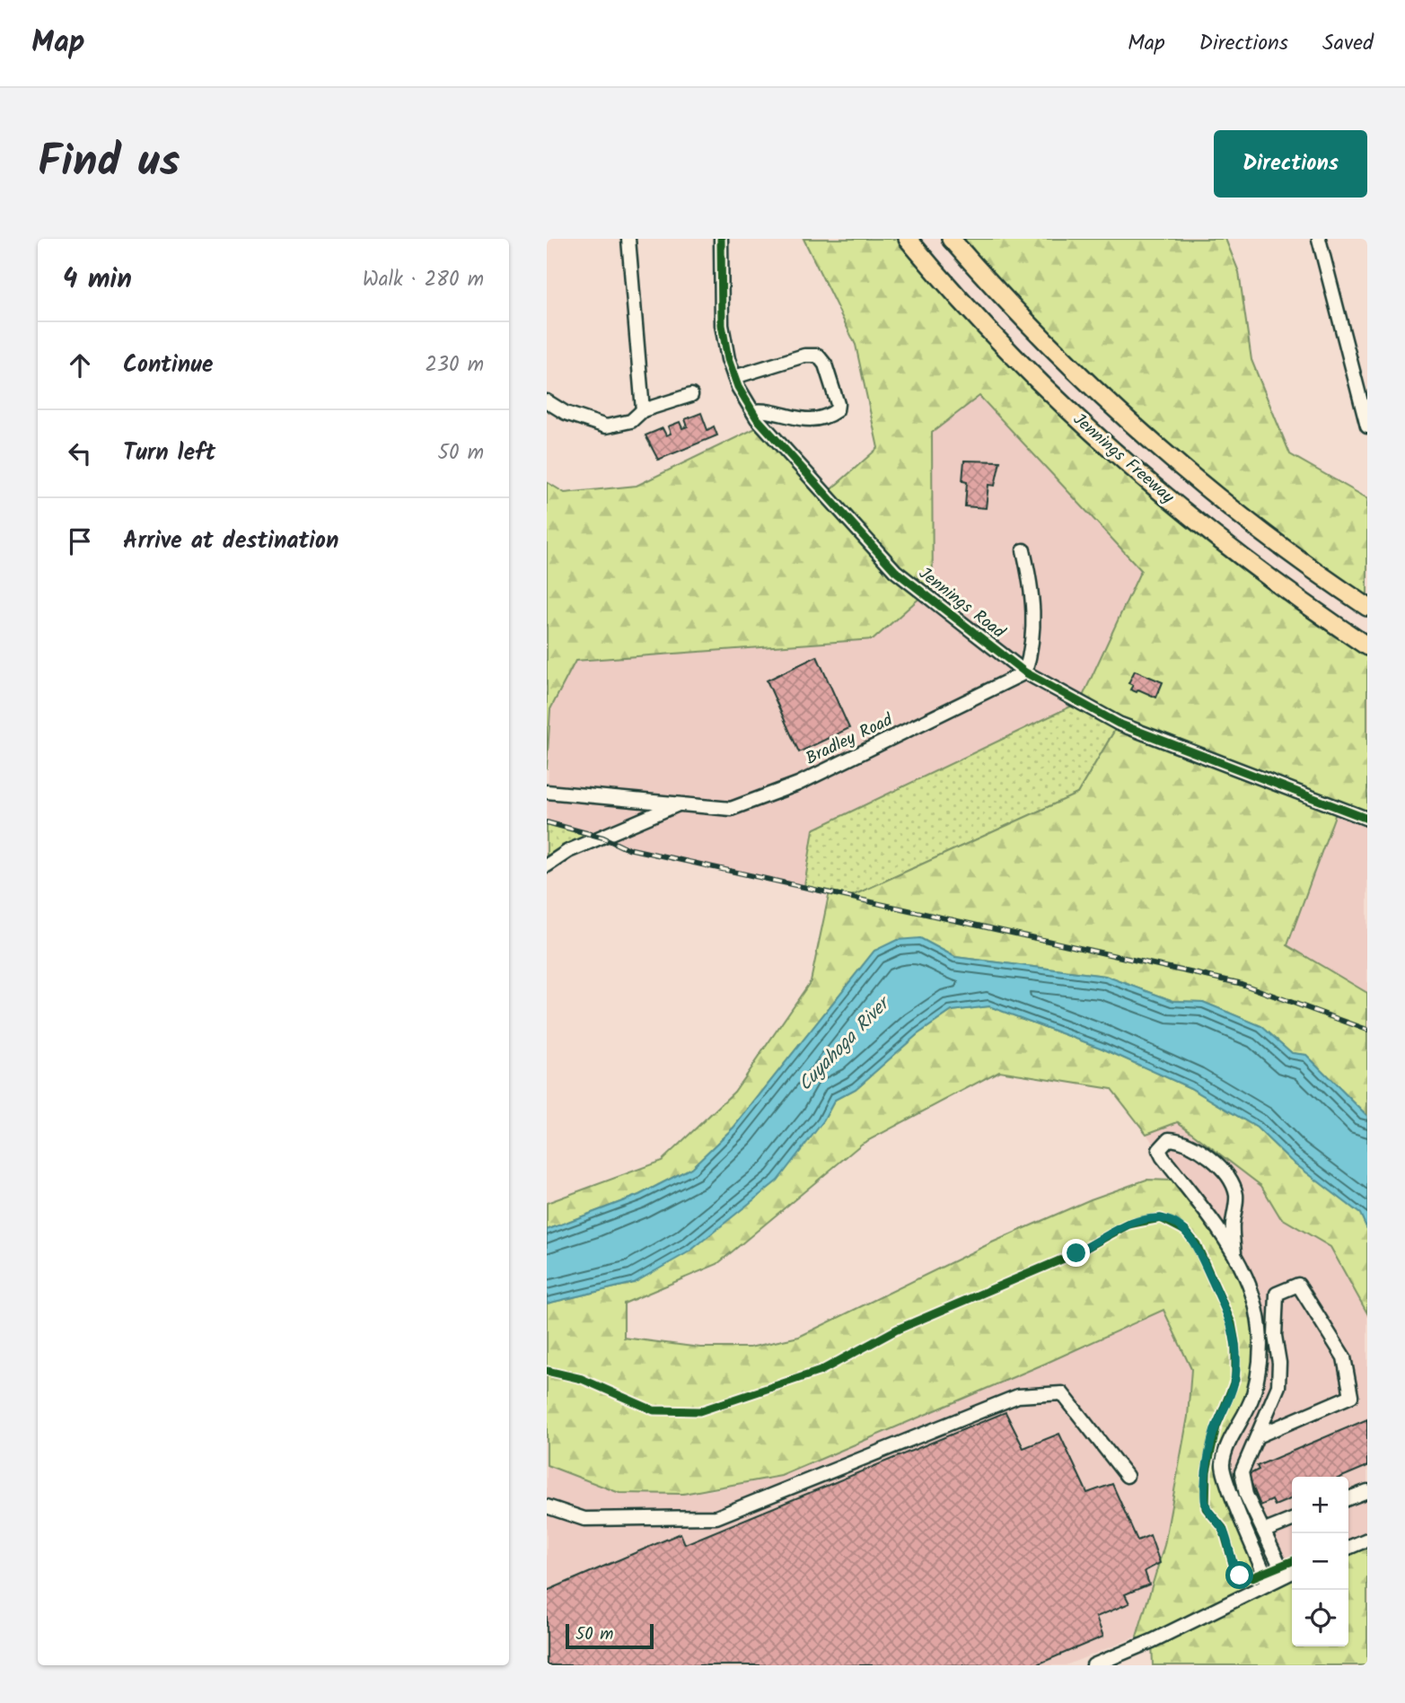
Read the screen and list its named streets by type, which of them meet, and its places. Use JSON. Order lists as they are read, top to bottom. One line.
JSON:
{"streets":{"highway":["Jennings Freeway"],"street":["Jennings Road","Bradley Road"]},"crossings":[["Jennings Road","Bradley Road"]],"water":["Cuyahoga River"],"scale_bar":"50 m","page":{"header":"Map","nav":["Map","Directions","Saved"],"title":"Find us","buttons":"Directions","heading":["4 min","Walk · 280 m"],"list":[["Continue","230 m"],["Turn left","50 m"],"Arrive at destination"],"map_buttons":["+","−"],"scale":"50 m"}}
